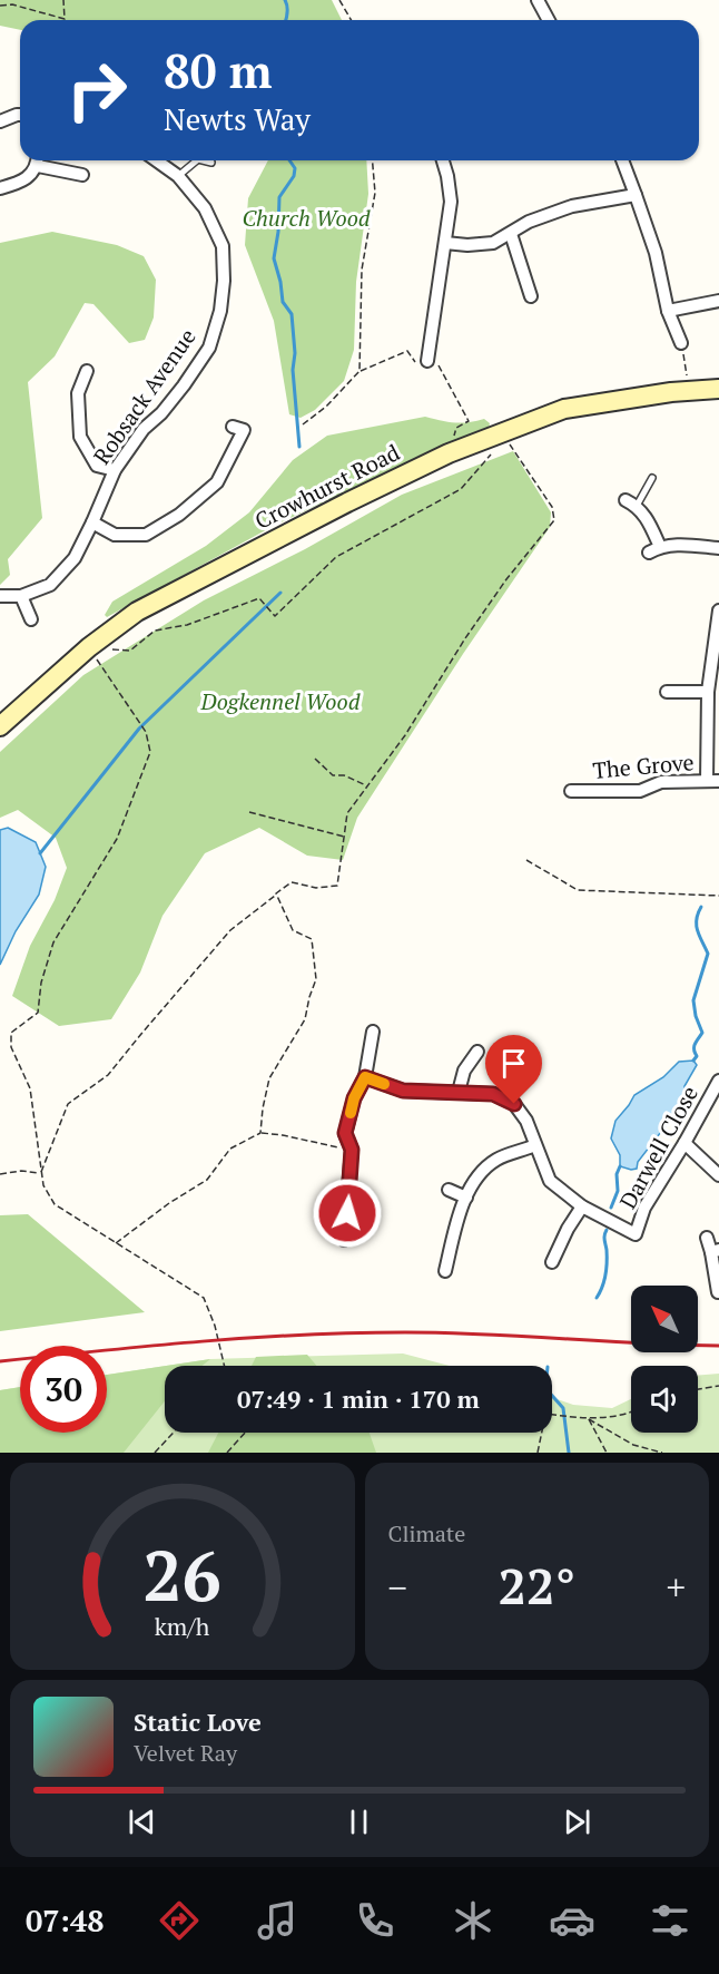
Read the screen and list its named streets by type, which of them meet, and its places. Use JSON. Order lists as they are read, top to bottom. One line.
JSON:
{"streets":{"main road":["Crowhurst Road"],"street":["Robsack Avenue","The Grove","Darwell Close"]},"parks":["Church Wood","Dogkennel Wood"],"north":"top left","page":{"turn":["80 m","Newts Way"],"limit":"30","trip":"07:49 · 1 min · 170 m","tile":"Climate","heat":["−","22°","+"],"song":["Static Love","Velvet Ray"],"tabs":"07:48","gauge":["26","km/h"]}}
